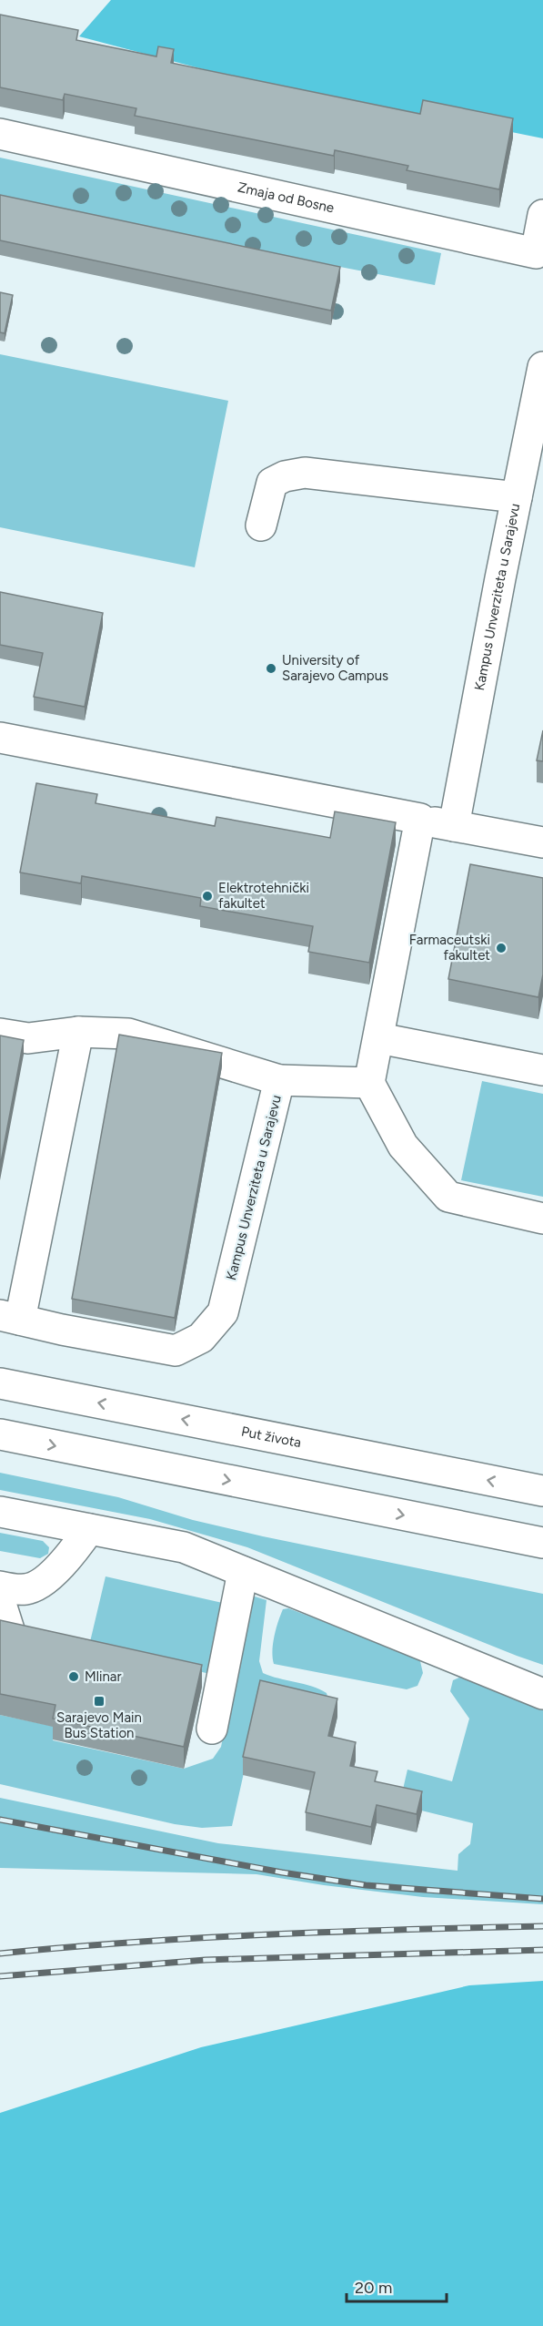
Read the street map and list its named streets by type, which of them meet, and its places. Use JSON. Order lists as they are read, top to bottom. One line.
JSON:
{"streets":{"street":["Zmaja od Bosne","Kampus Unverziteta u Sarajevu","Put života"]},"places":{"other":["University of Sarajevo Campus","Elektrotehnički fakultet","Farmaceutski fakultet","Mlinar"],"transit":["Sarajevo Main Bus Station"]},"scale_bar":"20 m"}
